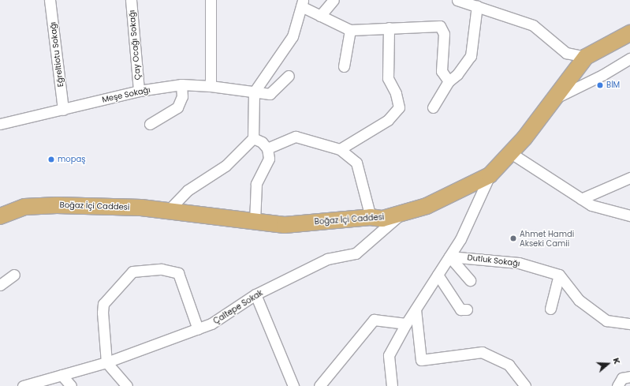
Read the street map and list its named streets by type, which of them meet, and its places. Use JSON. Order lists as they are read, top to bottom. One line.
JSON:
{"streets":{"main road":["Boğaz İçi Caddesi"],"street":["Çay Ocağı Sokağı","Eğreltiotu Sokağı","Meşe Sokağı","Dutluk Sokağı","Çaltepe Sokak"]},"crossings":[["Çay Ocağı Sokağı","Meşe Sokağı"],["Eğreltiotu Sokağı","Meşe Sokağı"],["Boğaz İçi Caddesi","Çaltepe Sokak"]],"places":["BİM","mopaş","Ahmet Hamdi Akseki Camii"],"north":"right"}
